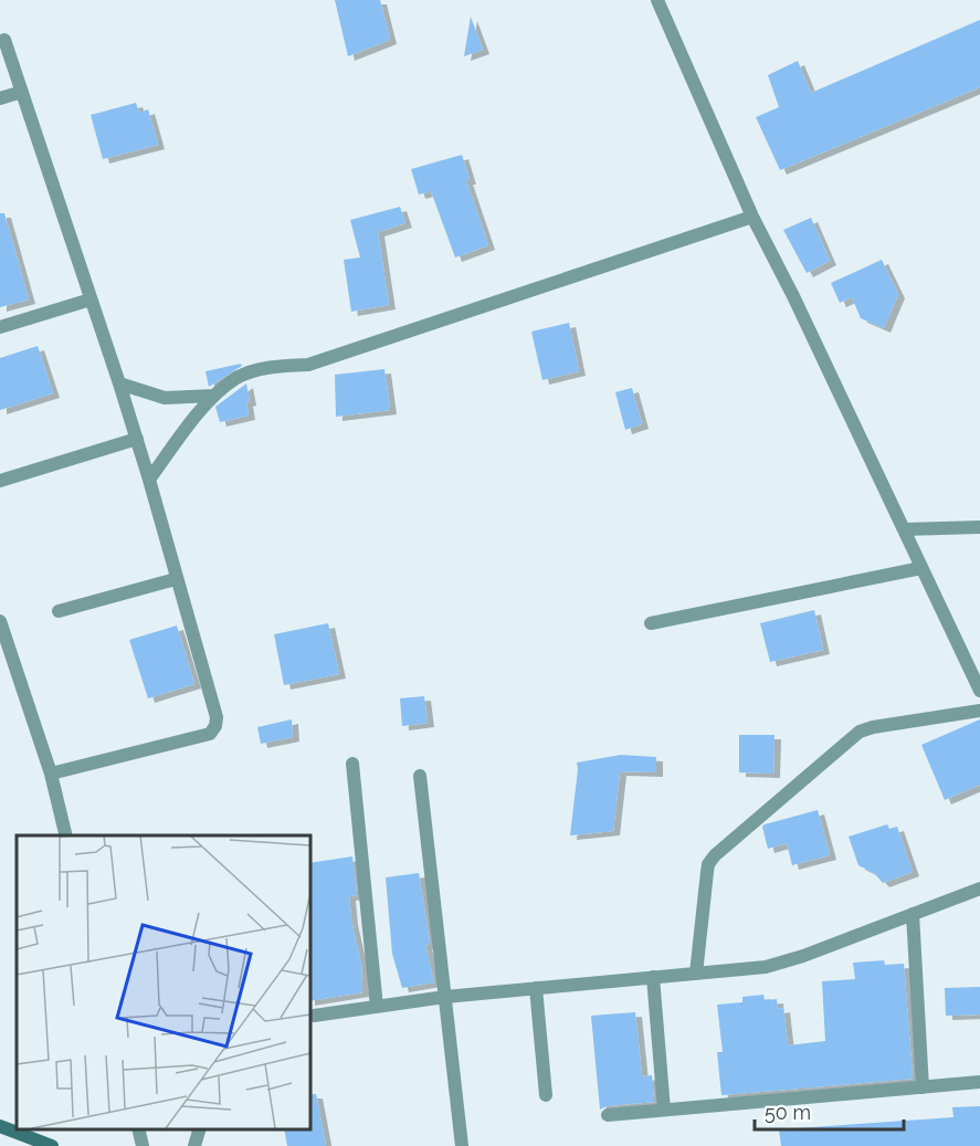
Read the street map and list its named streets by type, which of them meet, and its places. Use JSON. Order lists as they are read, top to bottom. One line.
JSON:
{"scale_bar":"50 m"}
